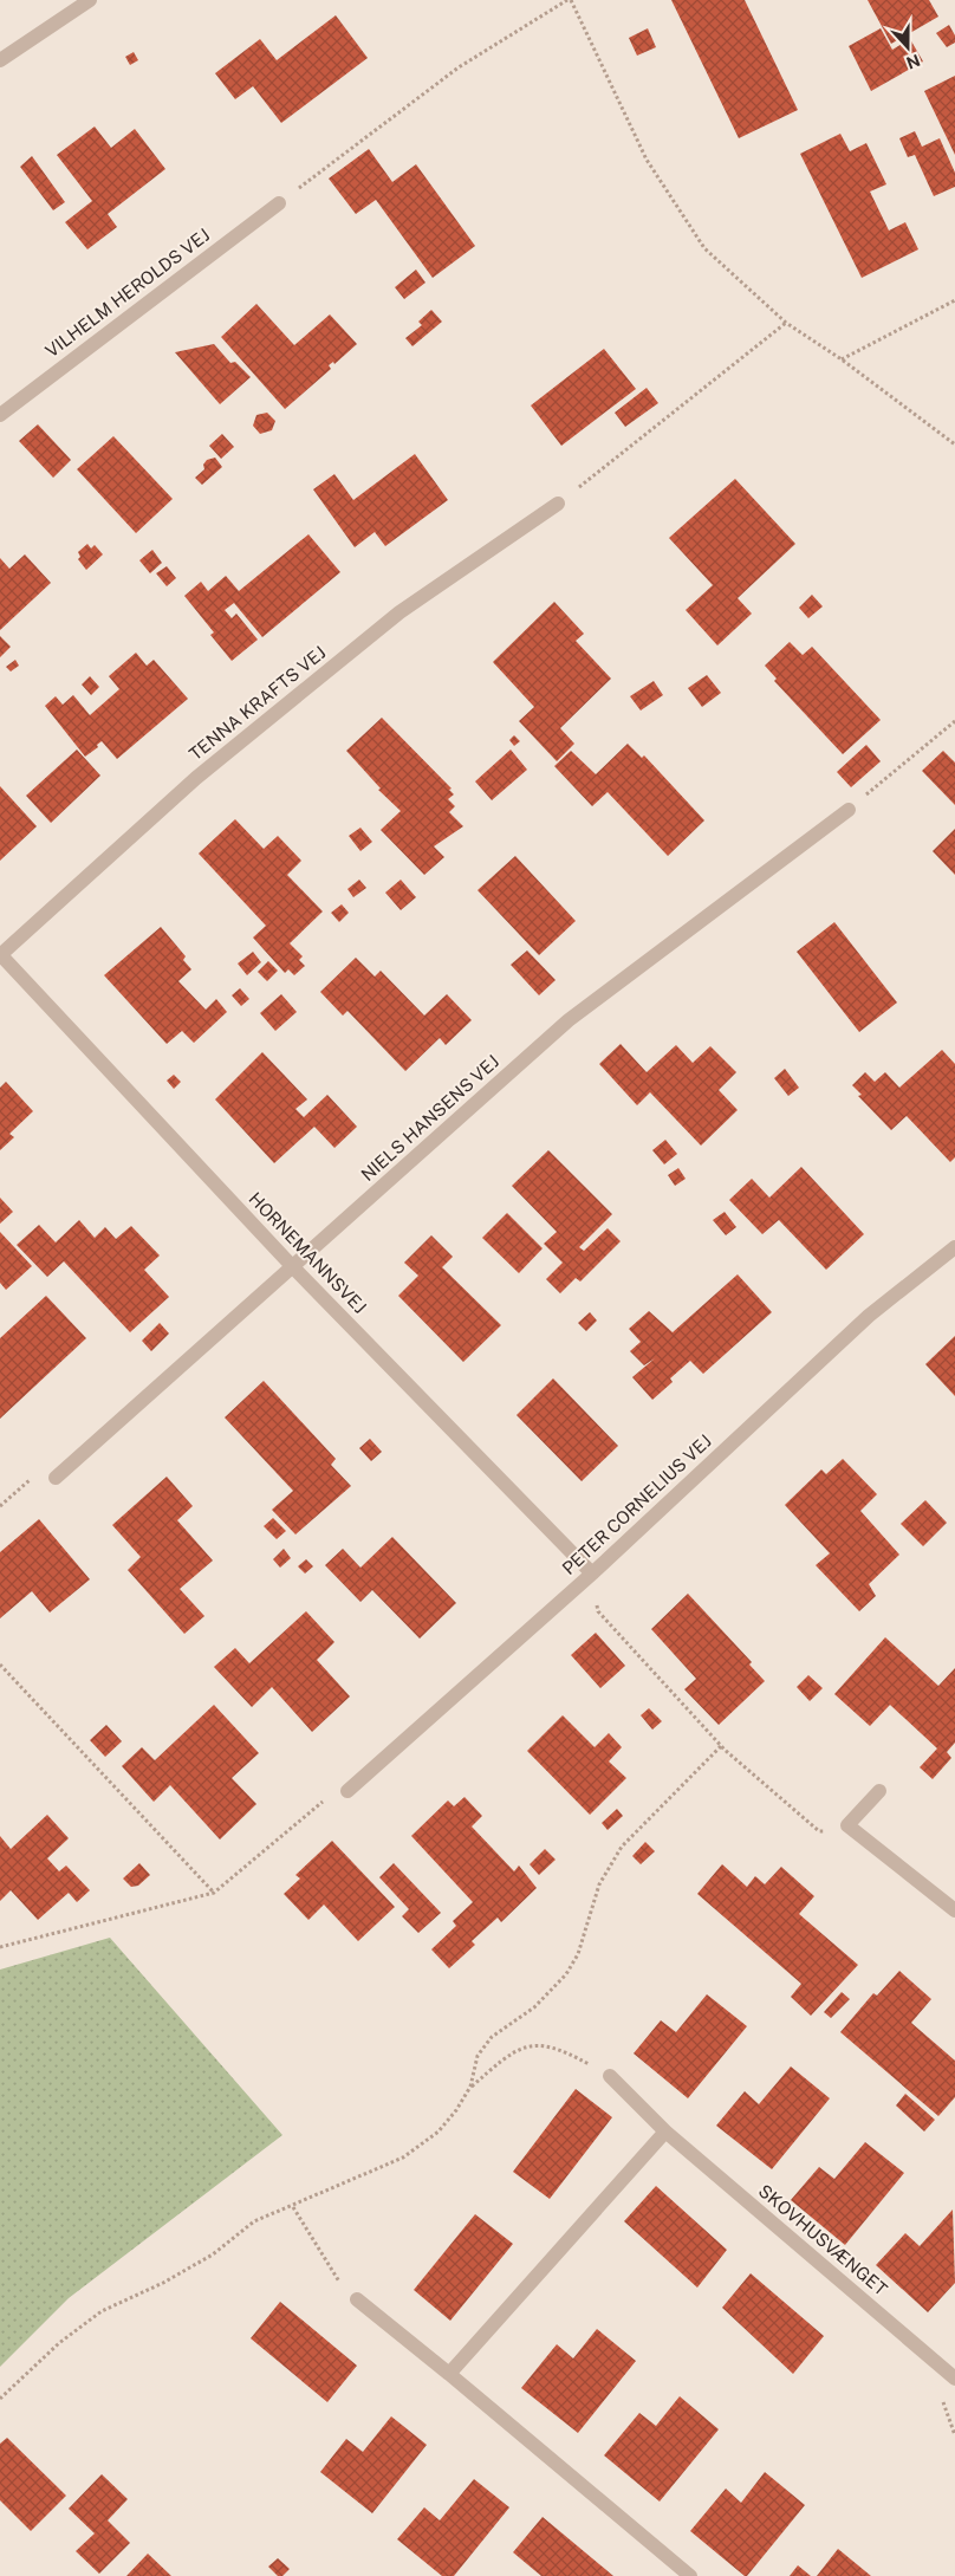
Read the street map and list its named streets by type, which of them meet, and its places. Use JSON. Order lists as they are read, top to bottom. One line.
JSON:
{"streets":{"street":["VILHELM HEROLDS VEJ","TENNA KRAFTS VEJ","NIELS HANSENS VEJ","HORNEMANNSVEJ","PETER CORNELIUS VEJ","SKOVHUSVÆNGET"]},"crossings":[["TENNA KRAFTS VEJ","HORNEMANNSVEJ"],["NIELS HANSENS VEJ","HORNEMANNSVEJ"],["HORNEMANNSVEJ","PETER CORNELIUS VEJ"]],"north":"bottom"}
